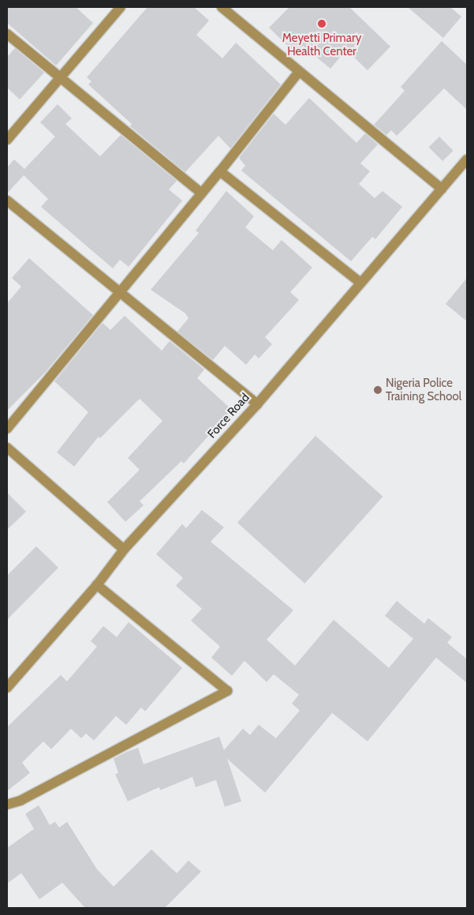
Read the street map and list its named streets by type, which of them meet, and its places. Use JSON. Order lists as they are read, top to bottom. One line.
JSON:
{"streets":{"street":["Force Road"]},"places":["Meyetti Primary Health Center","Nigeria Police Training School"]}
